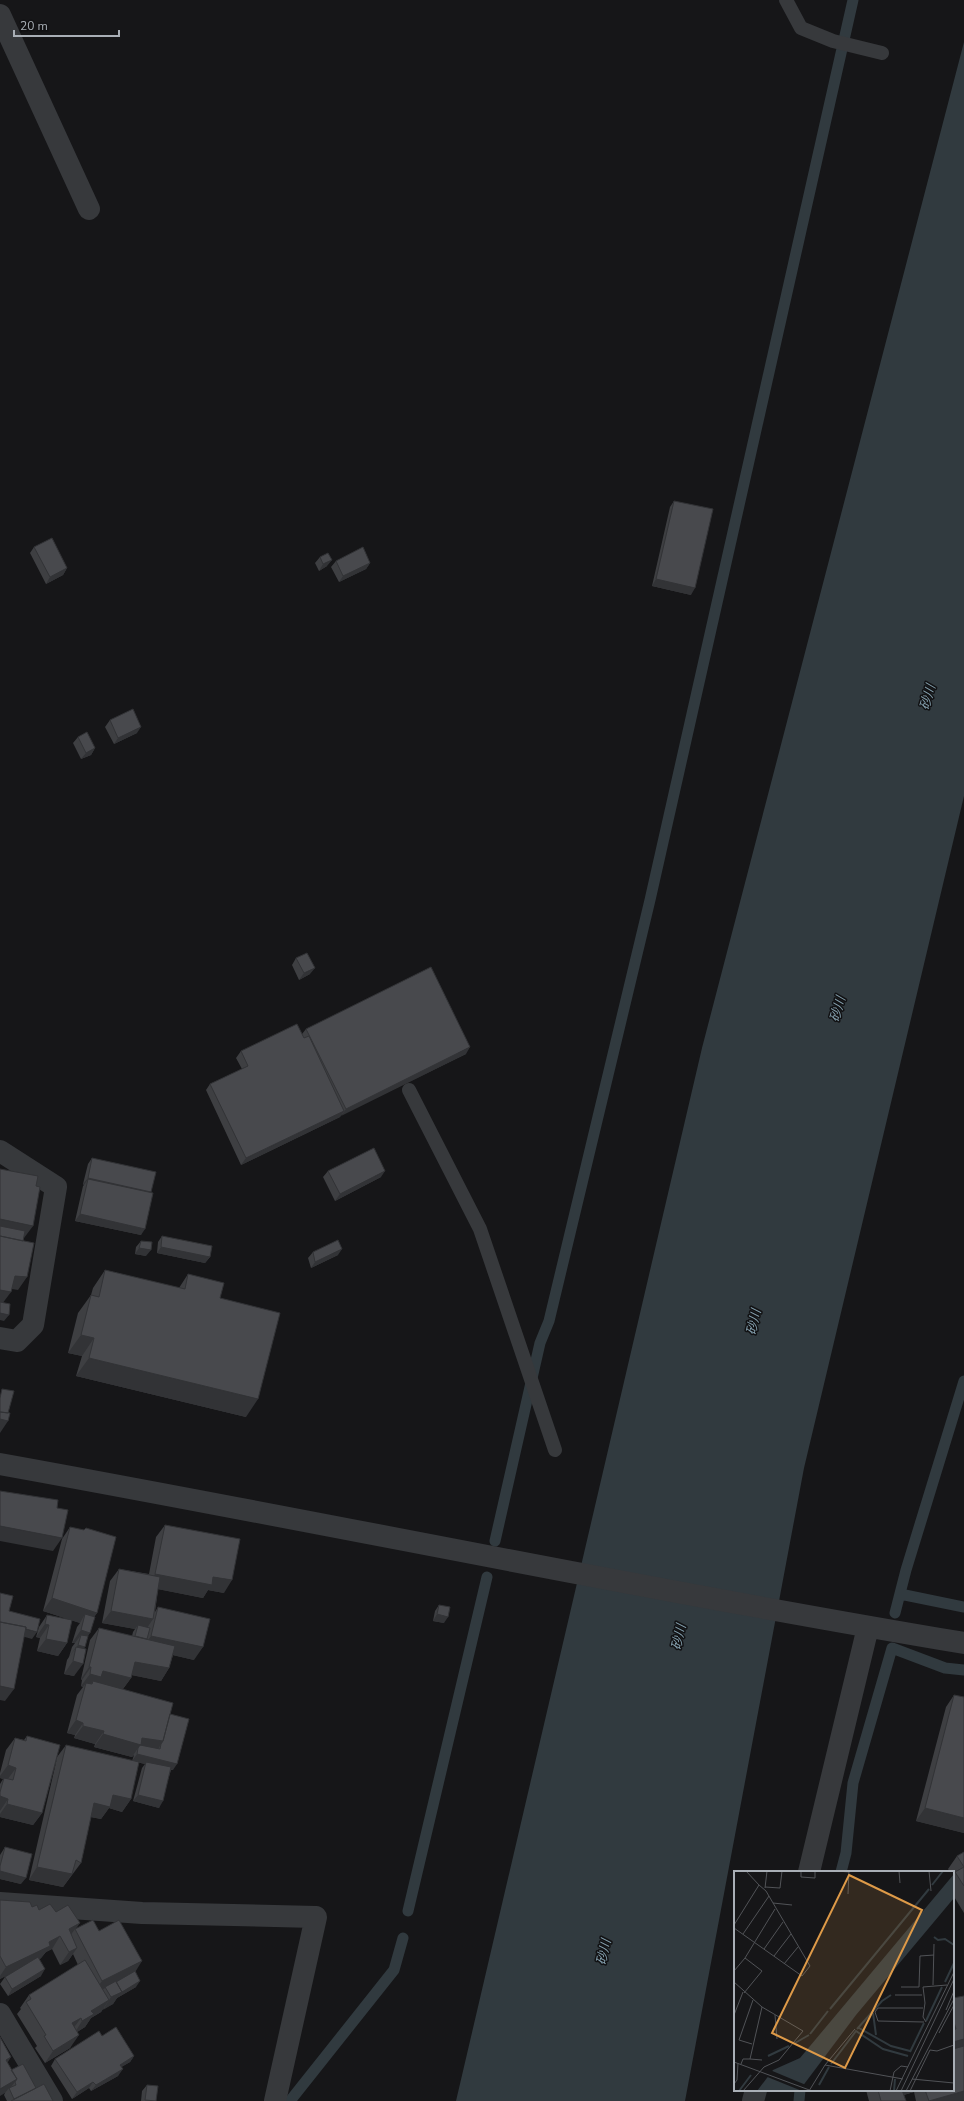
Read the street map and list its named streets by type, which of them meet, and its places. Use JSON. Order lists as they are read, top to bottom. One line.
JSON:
{"water":["砂川"],"scale_bar":"20 m"}
